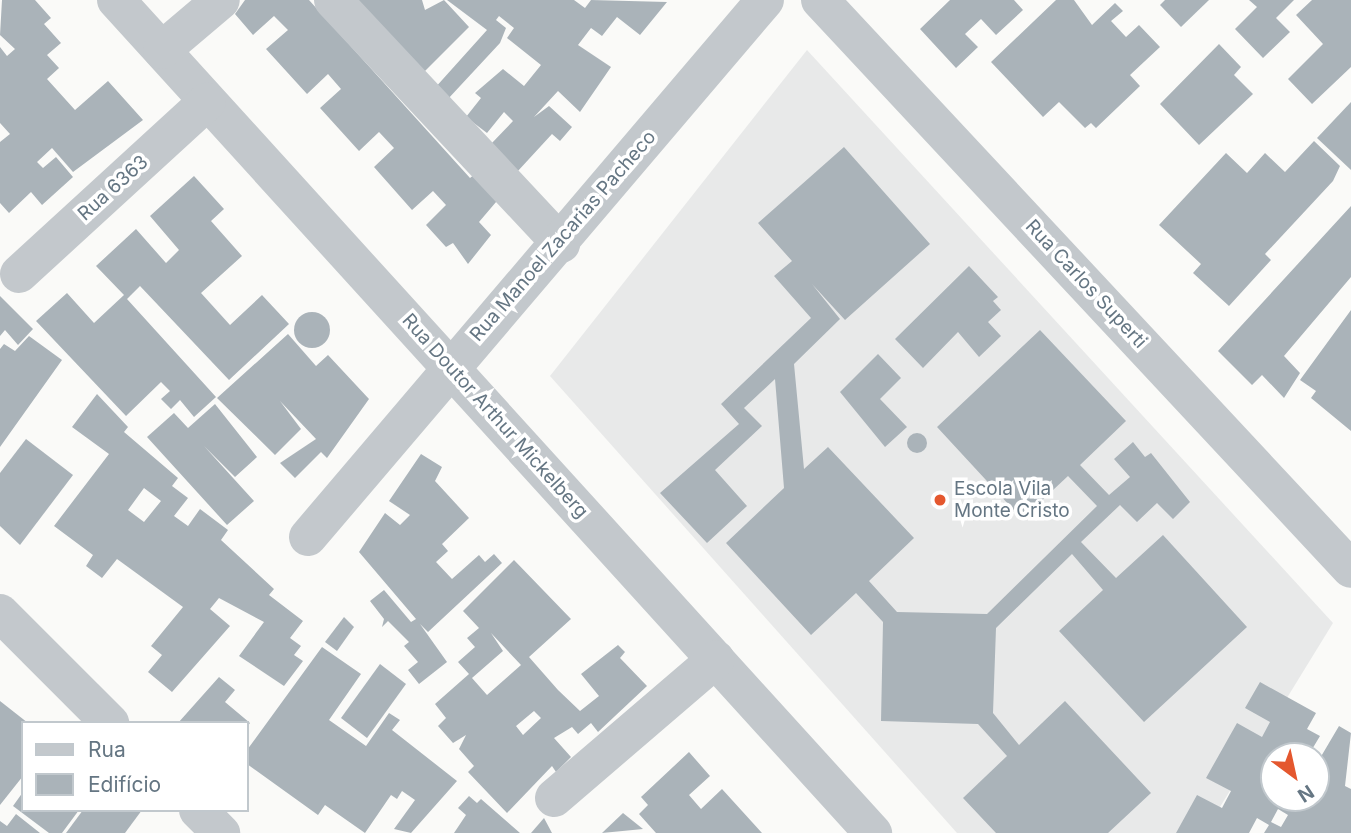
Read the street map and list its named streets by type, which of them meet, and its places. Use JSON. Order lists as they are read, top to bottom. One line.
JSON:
{"streets":{"street":["Rua 6363","Rua Manoel Zacarias Pacheco","Rua Carlos Superti","Rua Doutor Arthur Mickelberg"]},"crossings":[["Rua 6363","Rua Doutor Arthur Mickelberg"],["Rua Manoel Zacarias Pacheco","Rua Doutor Arthur Mickelberg"]],"places":["Escola Vila Monte Cristo"],"legend":["Rua","Edifício"],"north":"bottom right"}
